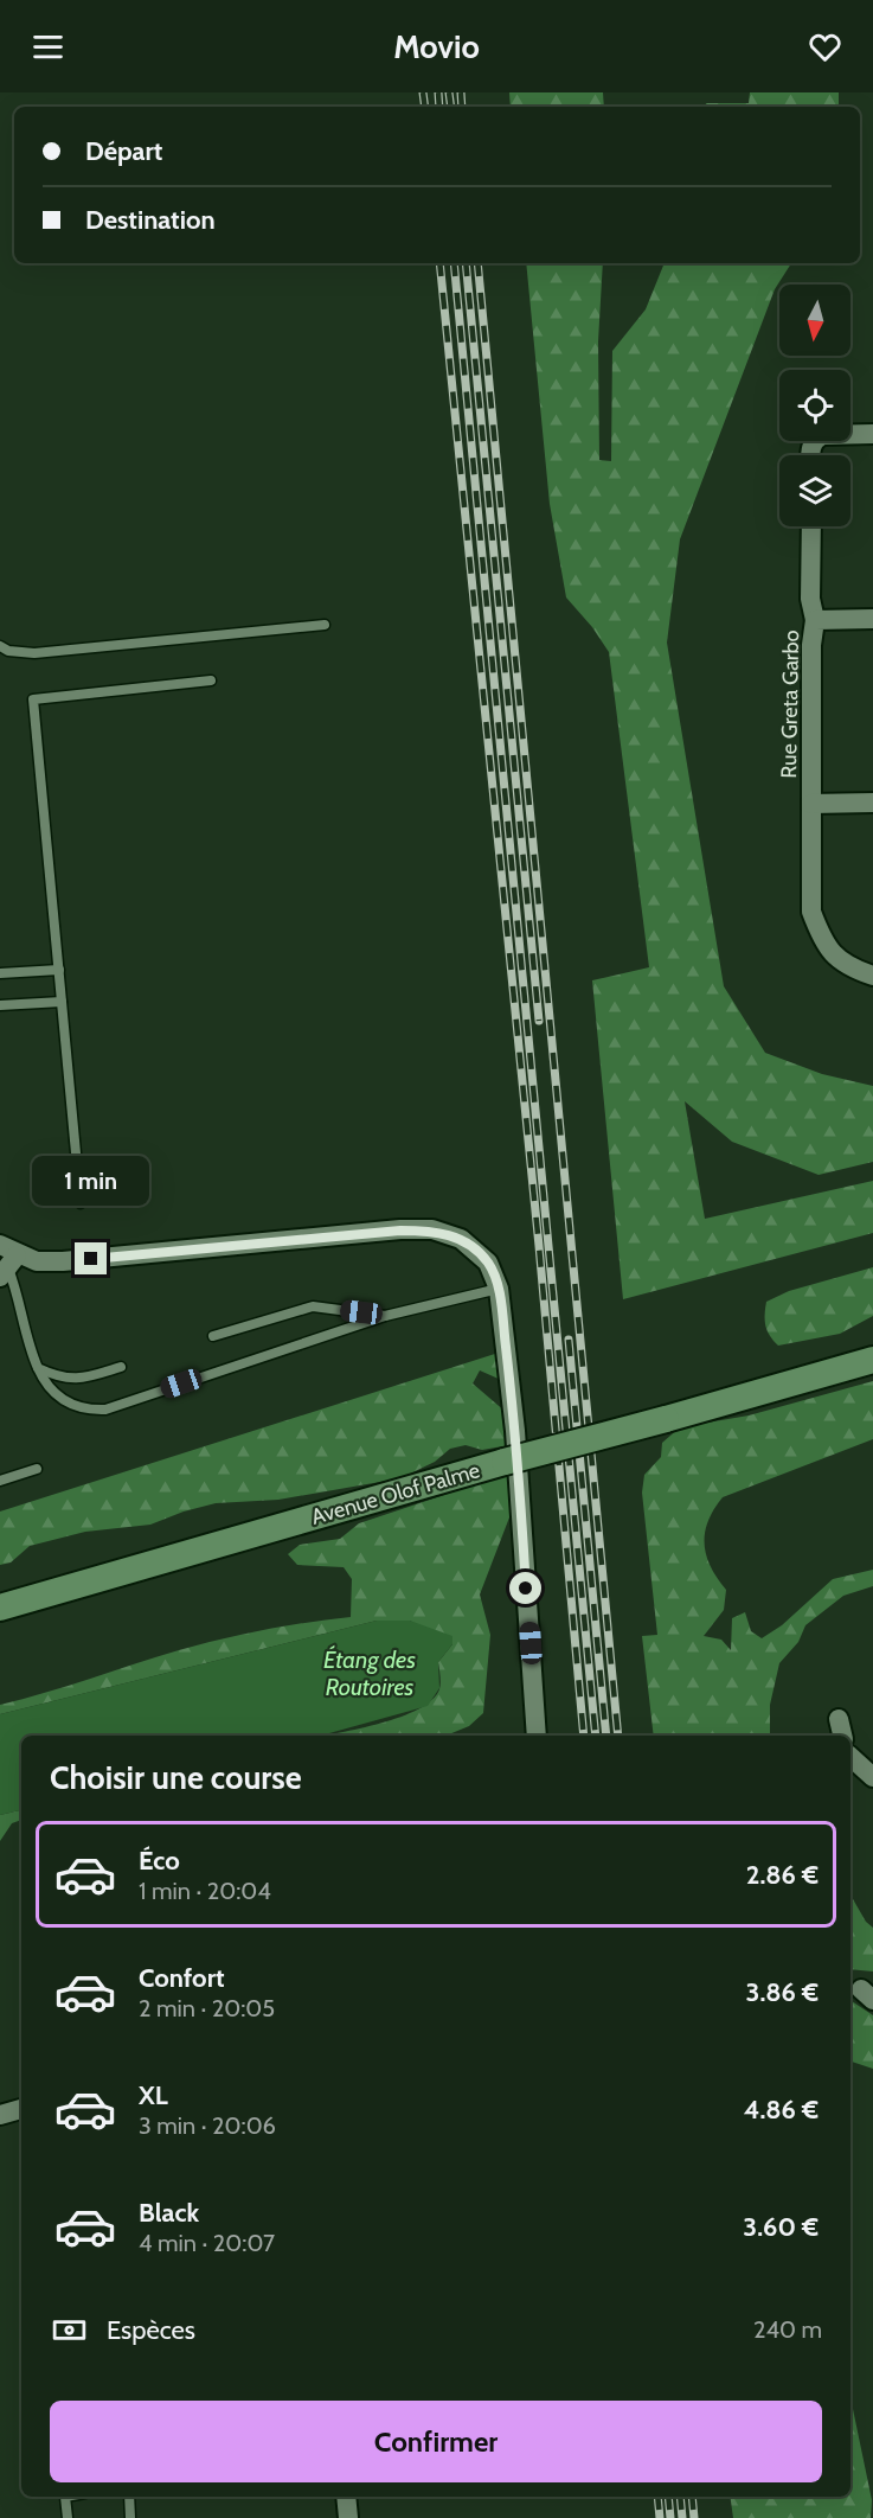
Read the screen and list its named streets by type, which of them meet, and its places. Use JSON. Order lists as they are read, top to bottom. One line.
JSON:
{"streets":{"main road":["Avenue Olof Palme"],"street":["Rue Greta Garbo"]},"water":["Étang des Routoires"],"north":"bottom","page":{"header":"Movio","banner":["Départ","Destination"],"bubble":"1 min","heading":"Choisir une course","list":[{"name":"Éco","note":"1 min · 20:04","value":"2.86 €"},{"name":"Confort","note":"2 min · 20:05","value":"3.86 €"},{"name":"XL","note":"3 min · 20:06","value":"4.86 €"},{"name":"Black","note":"4 min · 20:07","value":"3.60 €"}],"pay":["Espèces","240 m"],"buttons":"Confirmer"}}
